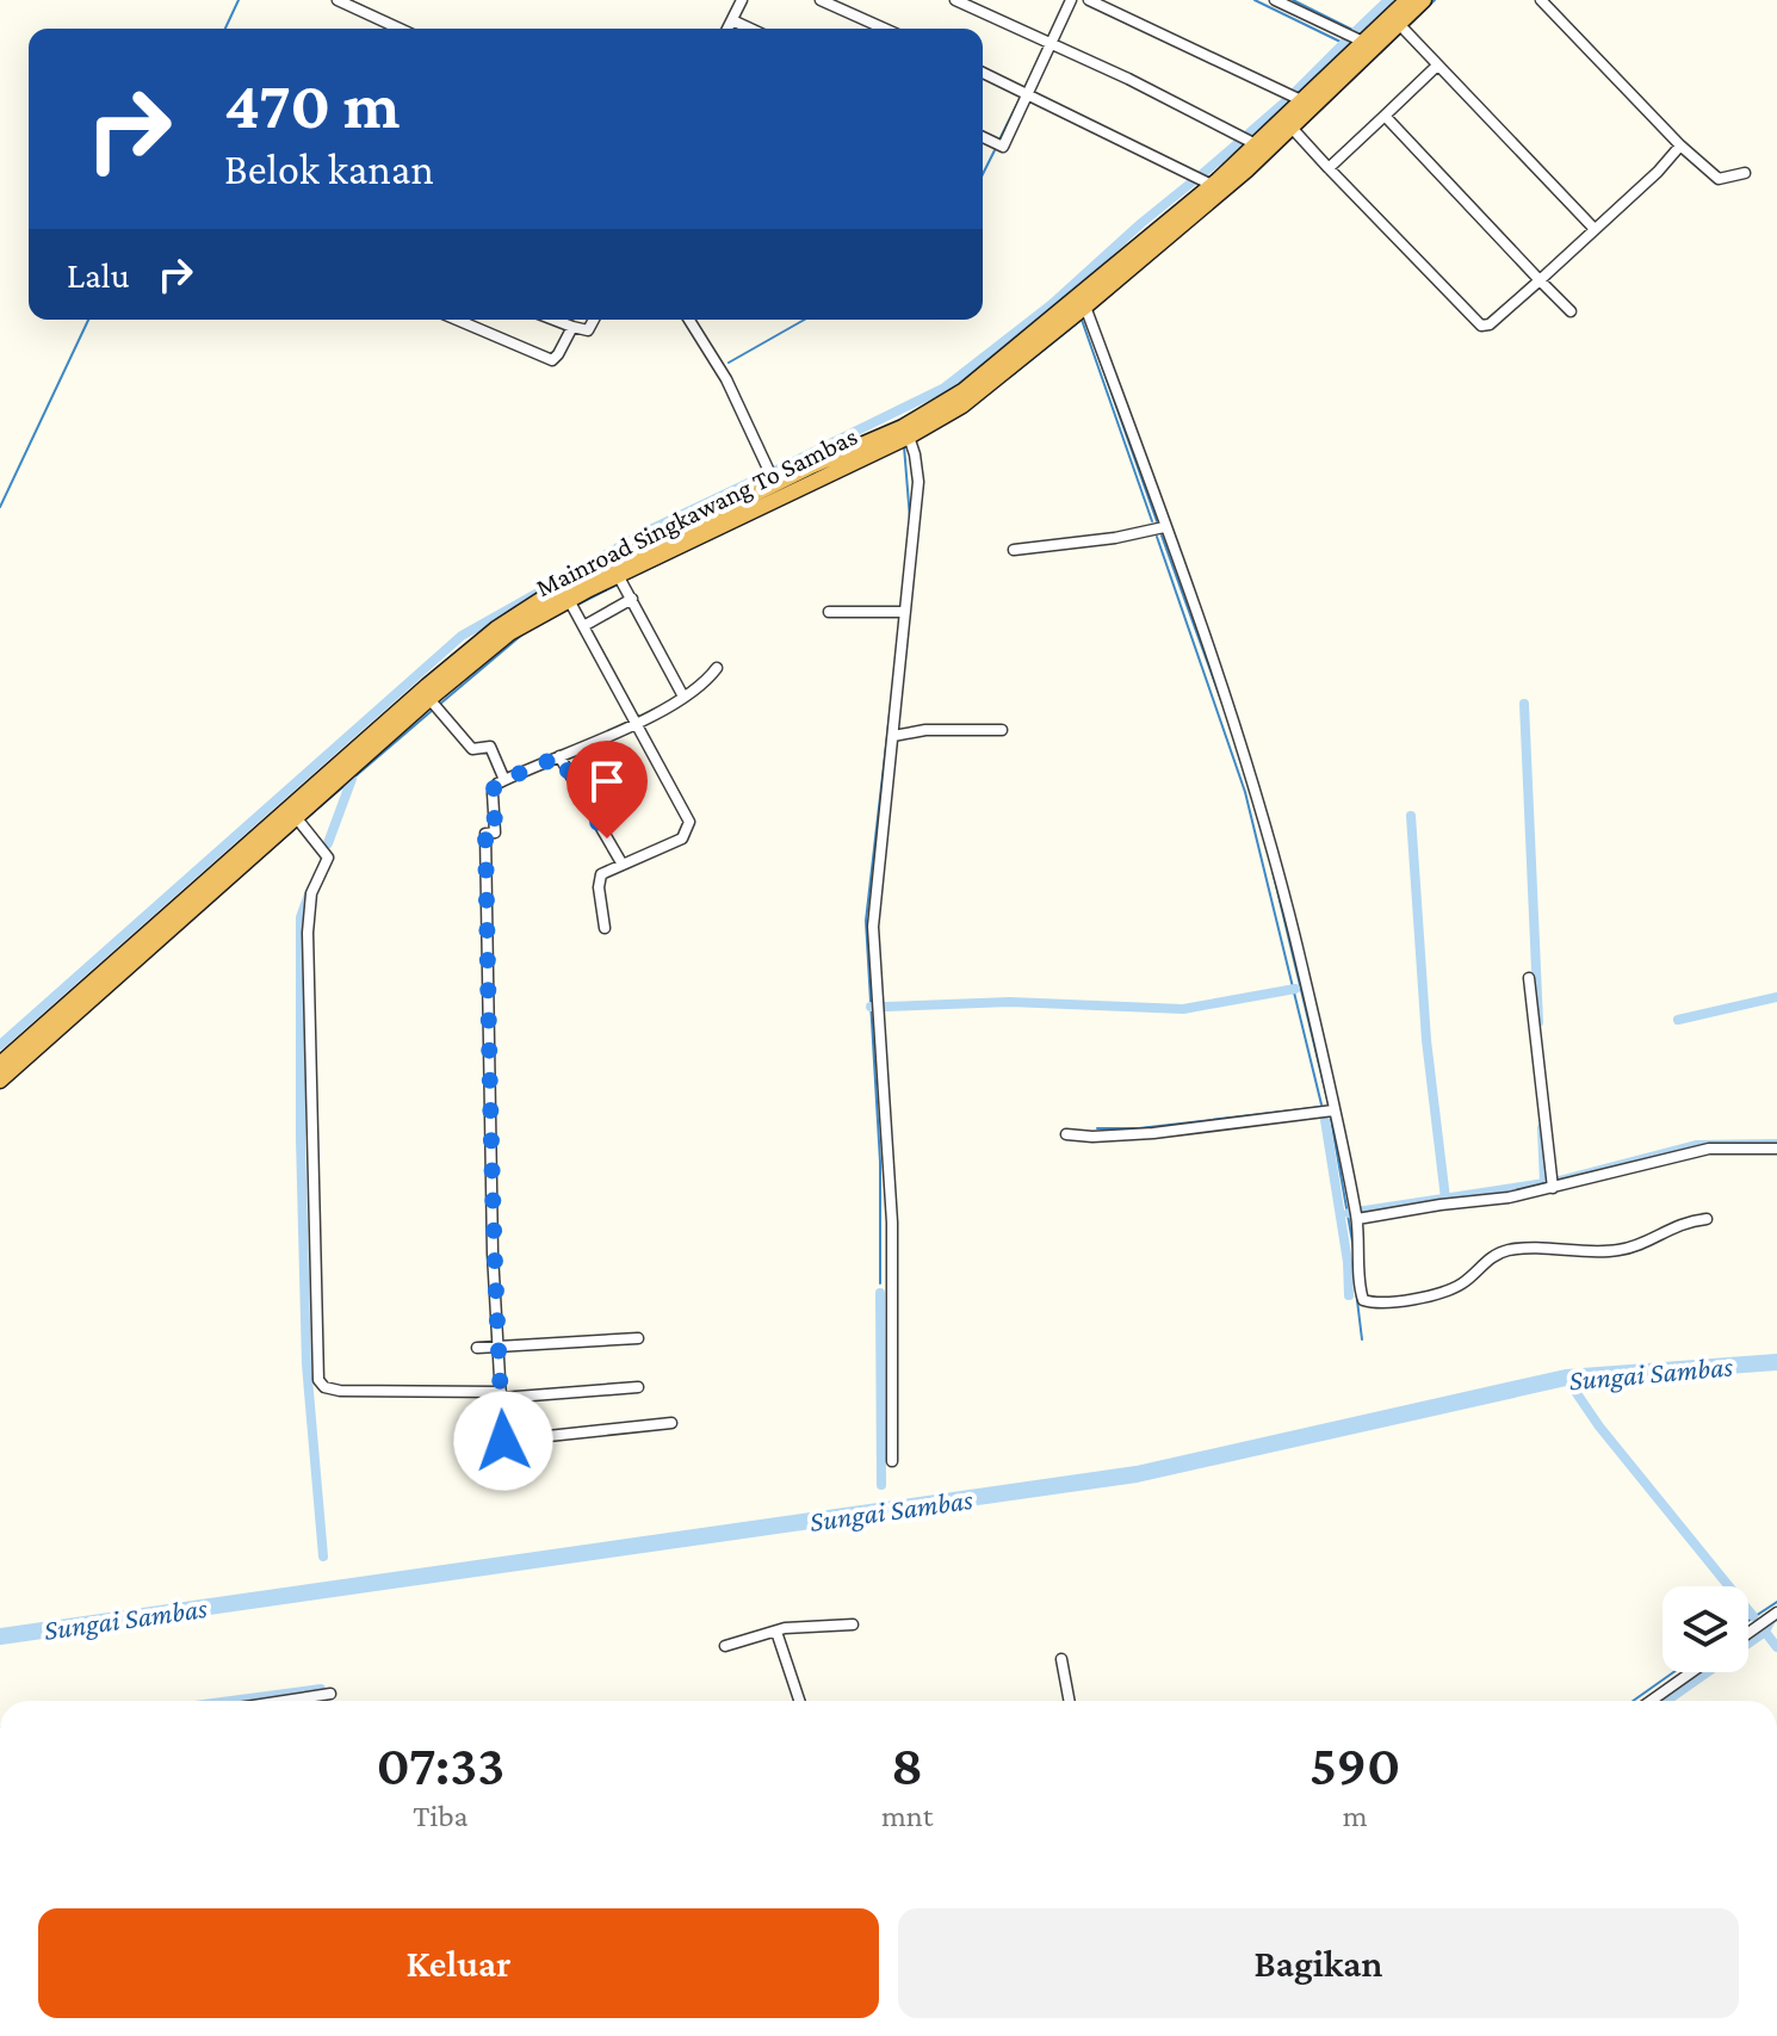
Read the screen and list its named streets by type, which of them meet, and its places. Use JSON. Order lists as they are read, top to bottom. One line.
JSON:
{"streets":{"highway":["Mainroad Singkawang To Sambas"]},"water":["Sungai Sambas"],"page":{"turn":["470 m","Belok kanan"],"then":"Lalu","eta":["07:33","Tiba","8","mnt","590","m"],"buttons":["Keluar","Bagikan"]}}
